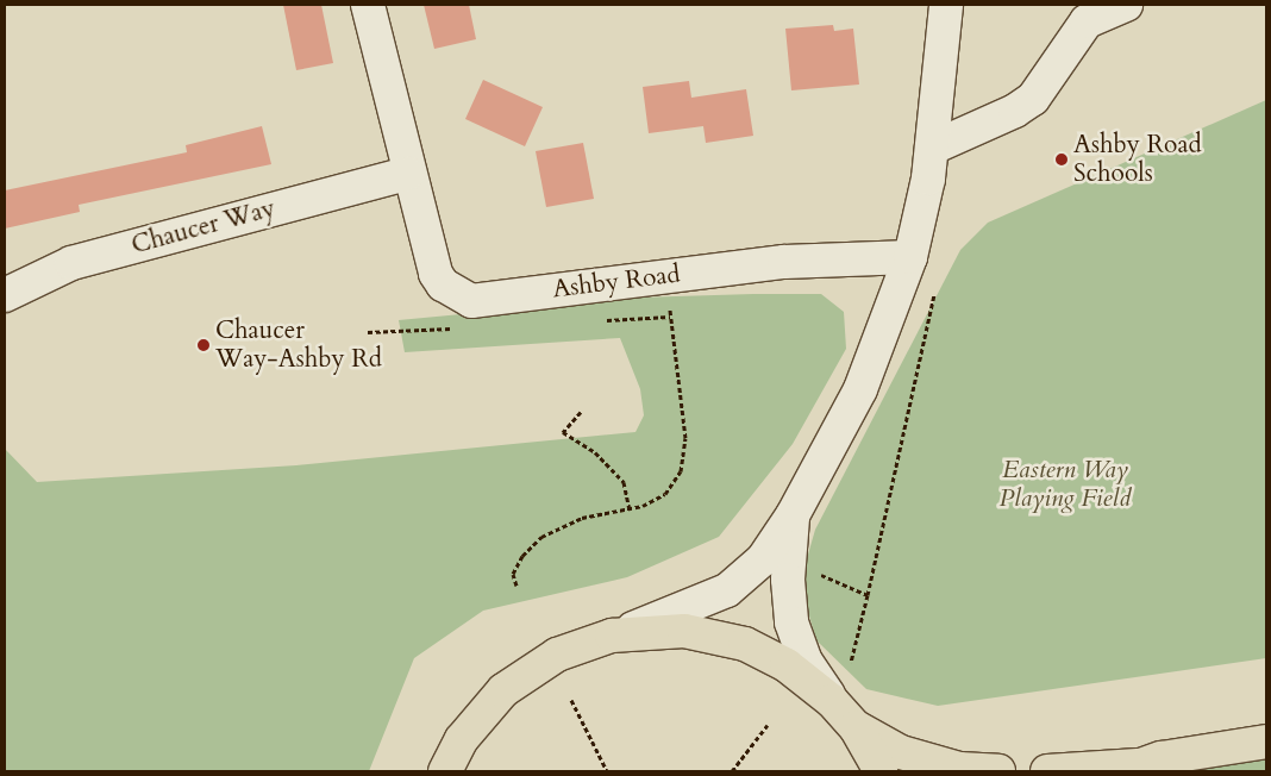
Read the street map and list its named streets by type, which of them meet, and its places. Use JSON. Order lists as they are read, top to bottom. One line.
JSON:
{"streets":{"street":["Chaucer Way","Ashby Road"]},"crossings":[["Chaucer Way","Ashby Road"]],"parks":["Eastern Way Playing Field"],"places":["Ashby Road Schools","Chaucer Way-Ashby Rd"]}
